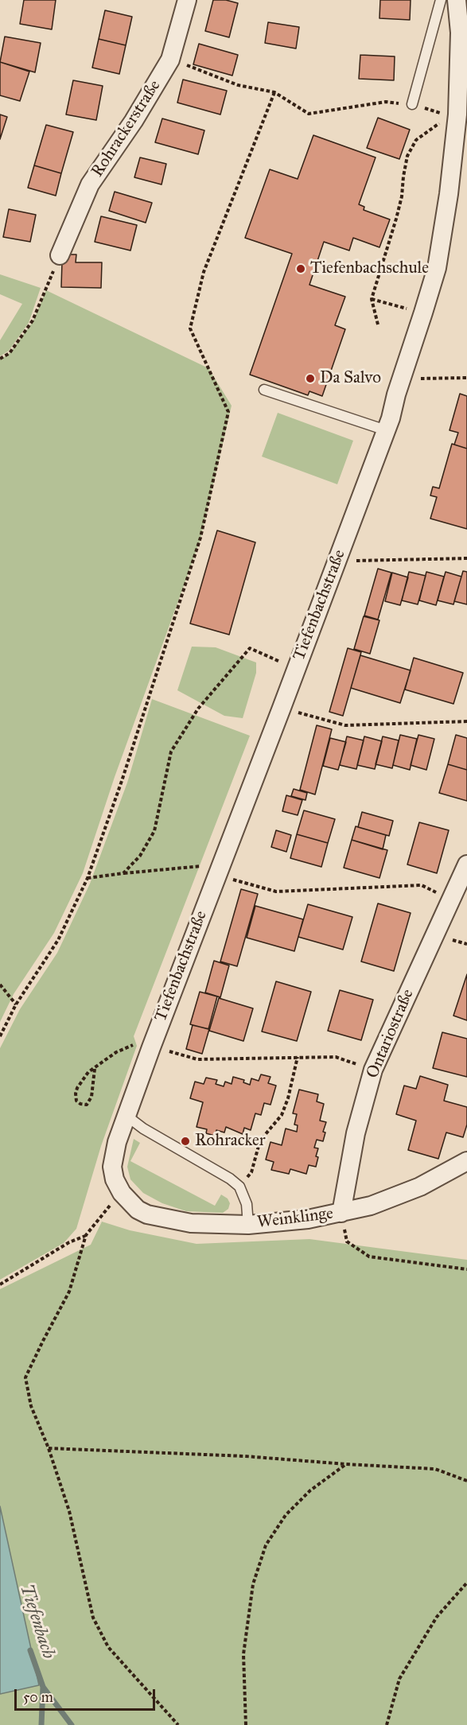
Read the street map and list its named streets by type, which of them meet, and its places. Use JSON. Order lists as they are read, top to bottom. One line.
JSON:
{"streets":{"street":["Rohrackerstraße","Tiefenbachstraße","Ontariostraße","Weinklinge"]},"crossings":[["Tiefenbachstraße","Weinklinge"],["Ontariostraße","Weinklinge"]],"water":["Tiefenbach"],"places":["Tiefenbachschule","Da Salvo","Rohracker"],"scale_bar":"50 m"}
